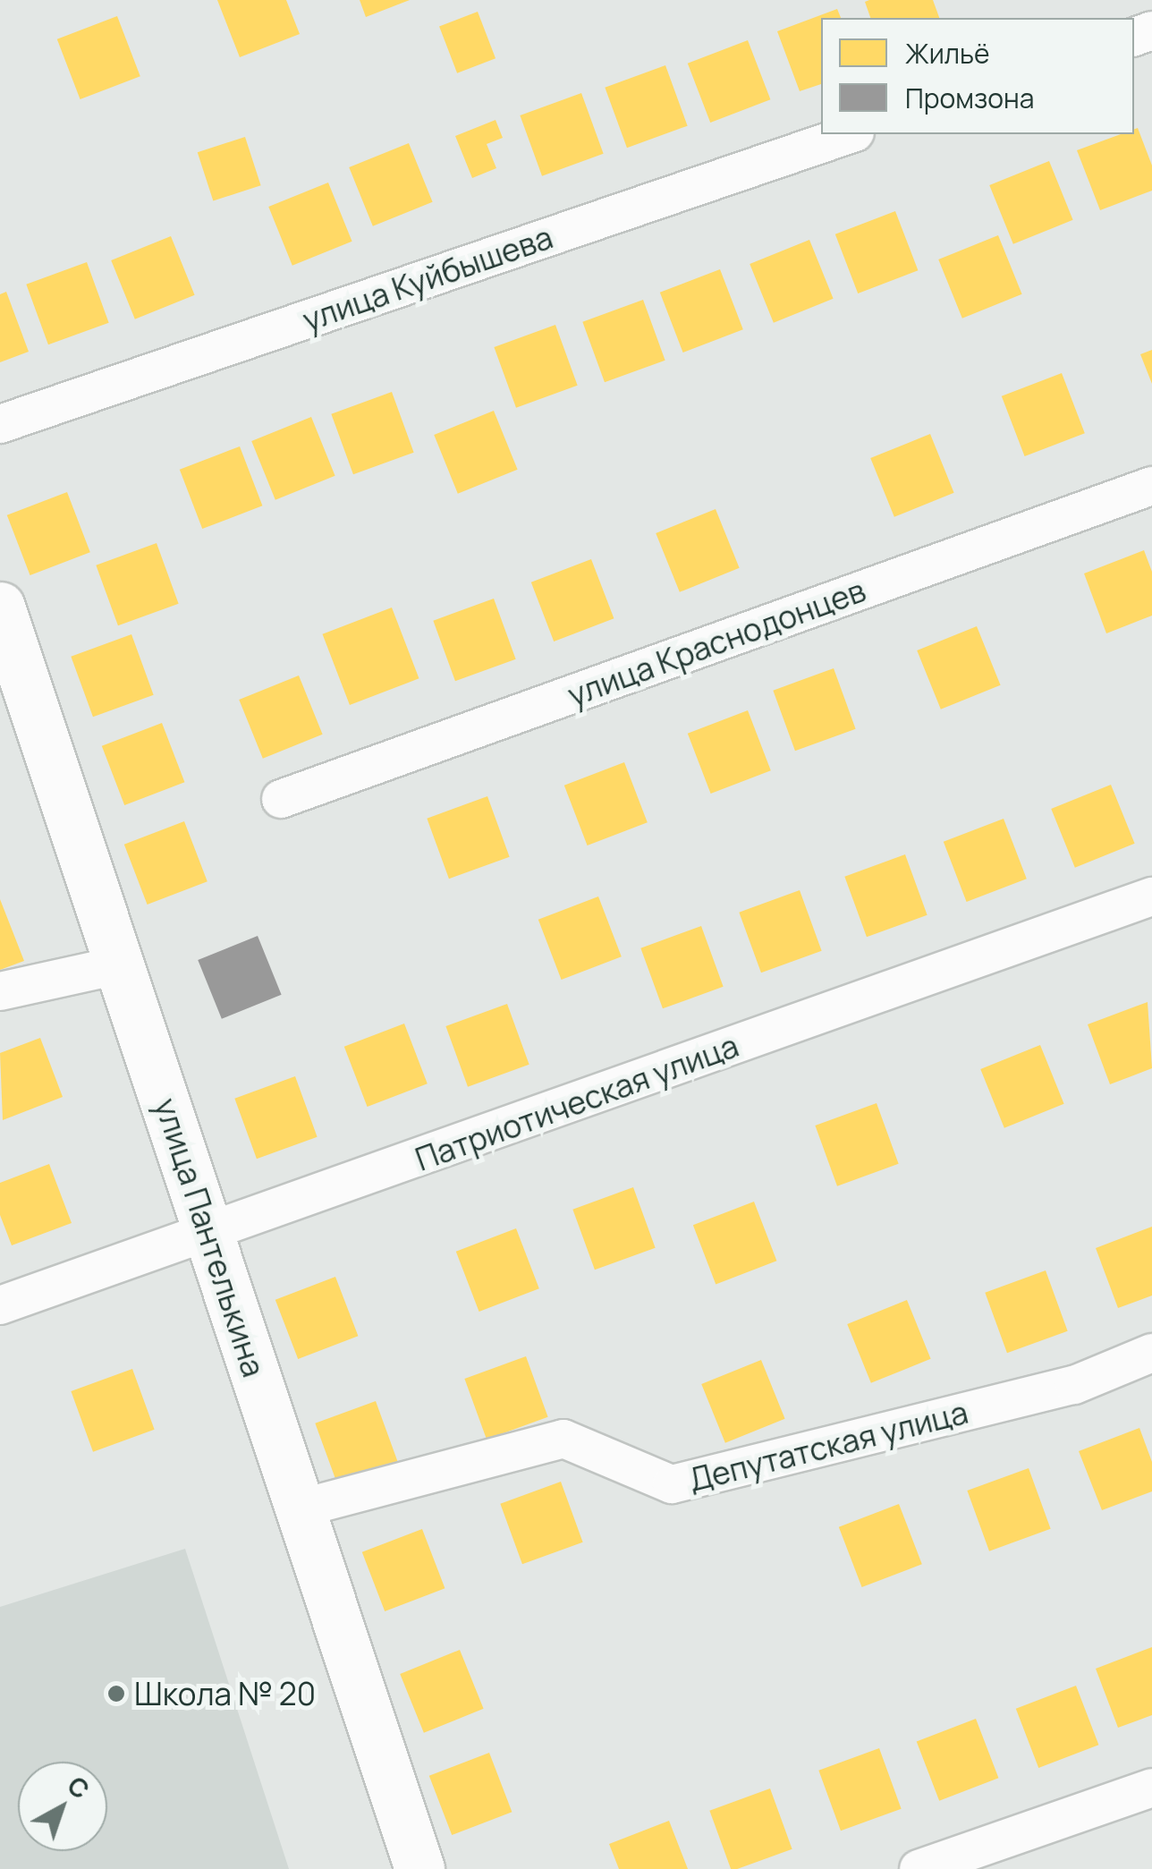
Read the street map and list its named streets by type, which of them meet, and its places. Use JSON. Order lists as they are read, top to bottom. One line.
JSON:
{"streets":{"main road":["улица Пантелькина"],"street":["улица Куйбышева","улица Краснодонцев","Патриотическая улица","Депутатская улица"]},"crossings":[["Патриотическая улица","улица Пантелькина"],["улица Пантелькина","Депутатская улица"]],"places":["Школа № 20"],"legend":["Жильё","Промзона"],"north":"top right"}
